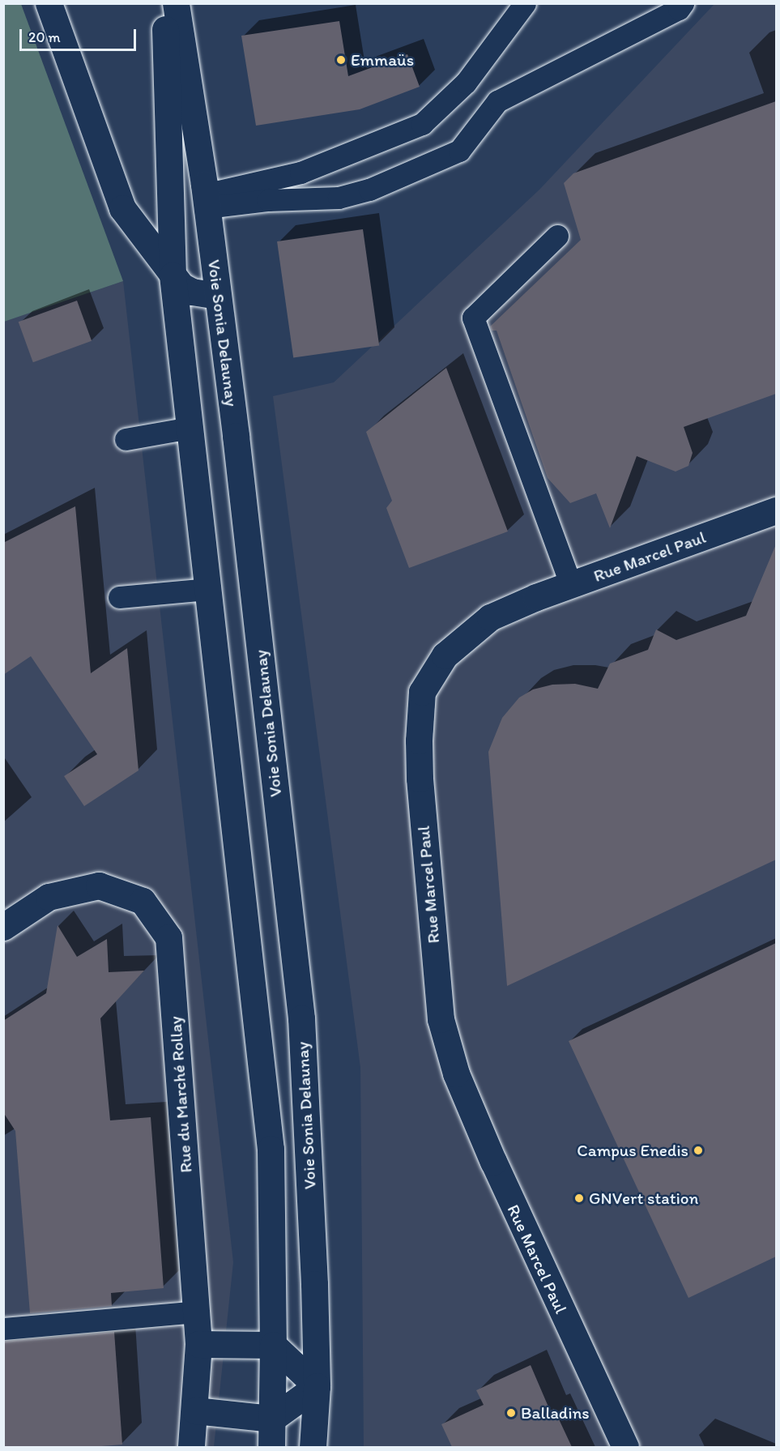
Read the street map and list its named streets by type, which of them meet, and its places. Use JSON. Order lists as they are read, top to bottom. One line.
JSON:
{"streets":{"main road":["Voie Sonia Delaunay","Rue Marcel Paul","Rue du Marché Rollay"]},"places":["Emmaüs","Campus Enedis","GNVert station","Balladins"],"scale_bar":"20 m"}
